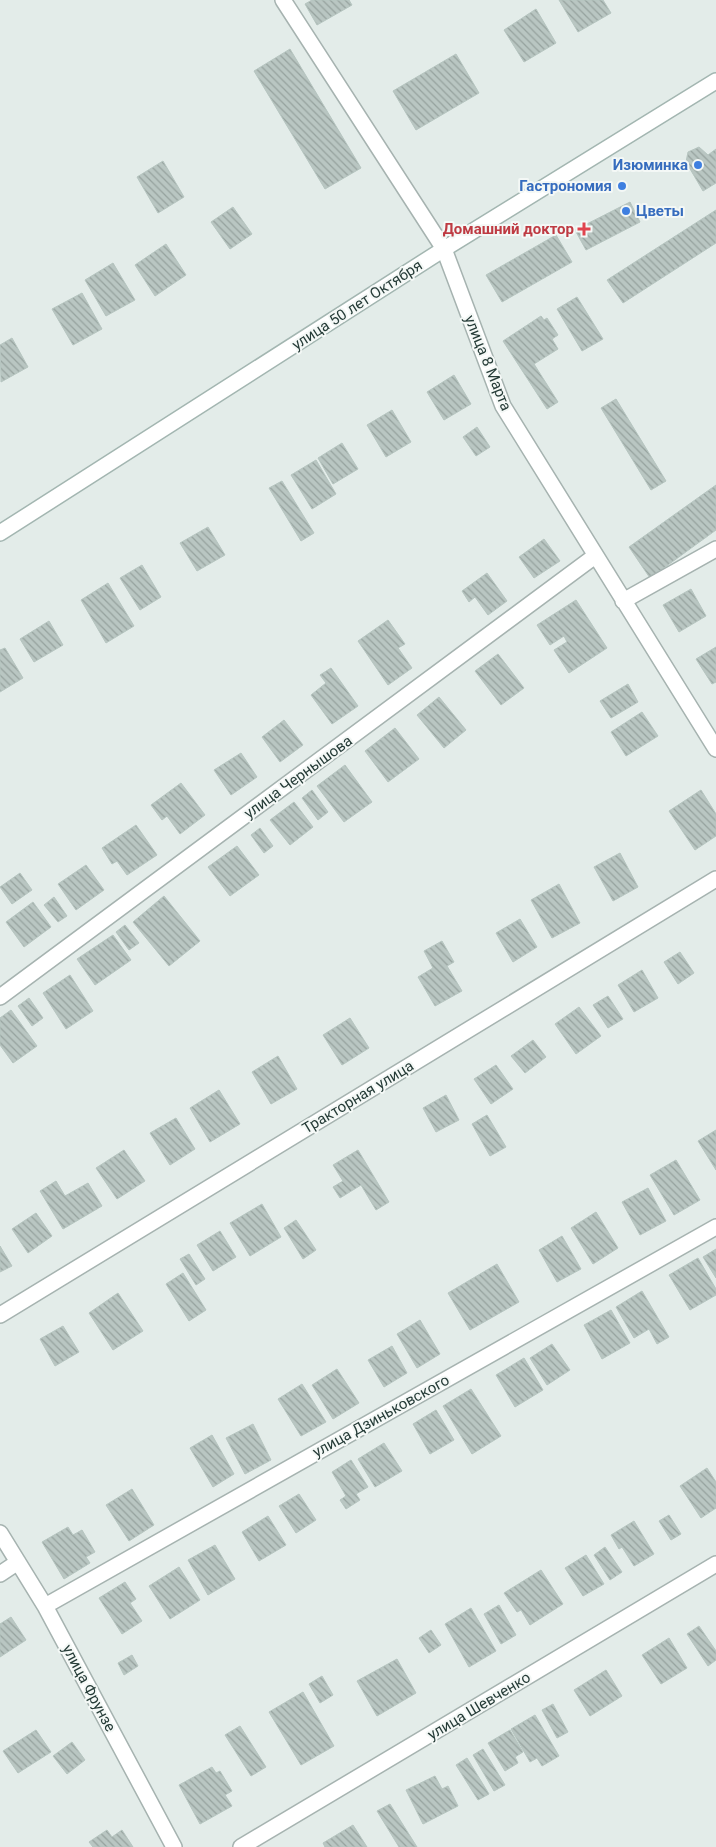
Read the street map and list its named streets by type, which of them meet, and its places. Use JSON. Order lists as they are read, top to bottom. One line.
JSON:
{"streets":{"street":["улица 50 лет Октября","улица 8 Марта","улица Чернышова","Тракторная улица","улица Дзиньковского","улица Фрунзе","улица Шевченко"]},"crossings":[["улица 50 лет Октября","улица 8 Марта"],["улица 8 Марта","улица Чернышова"],["улица Дзиньковского","улица Фрунзе"]],"places":{"other":["Изюминка","Гастрономия","Цветы"],"health":["Домашний доктор"]}}
